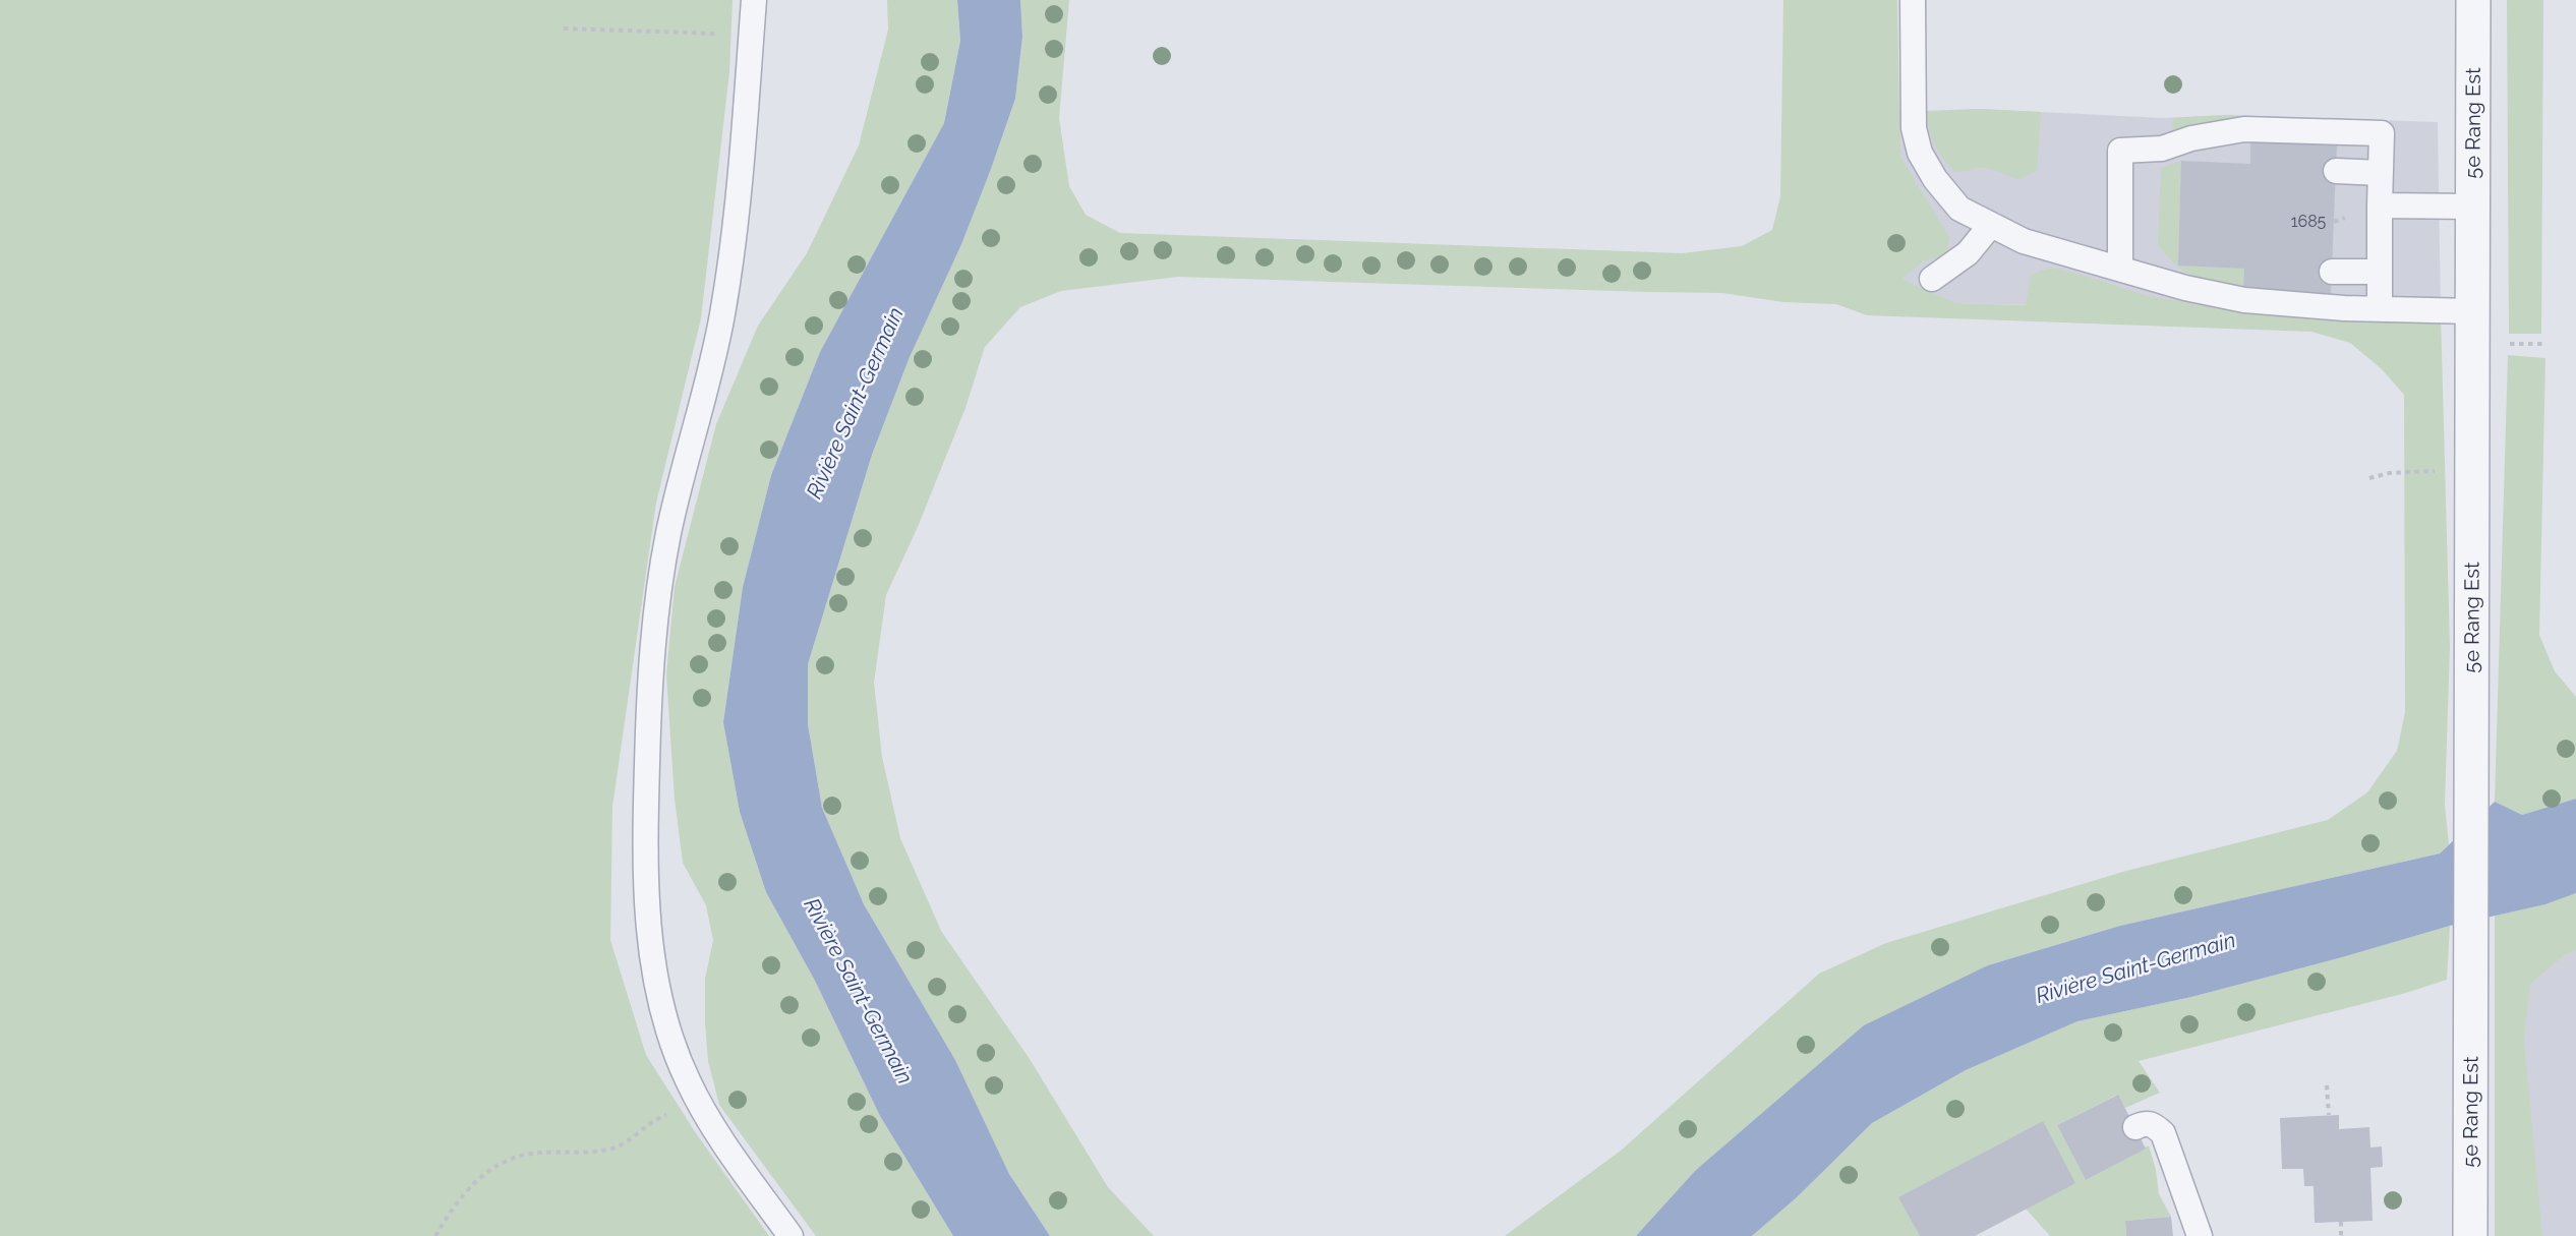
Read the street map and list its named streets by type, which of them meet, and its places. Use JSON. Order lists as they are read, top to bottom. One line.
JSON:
{"streets":{"street":["5e Rang Est"]},"water":["Rivière Saint-Germain"],"house_numbers":["1685"]}
